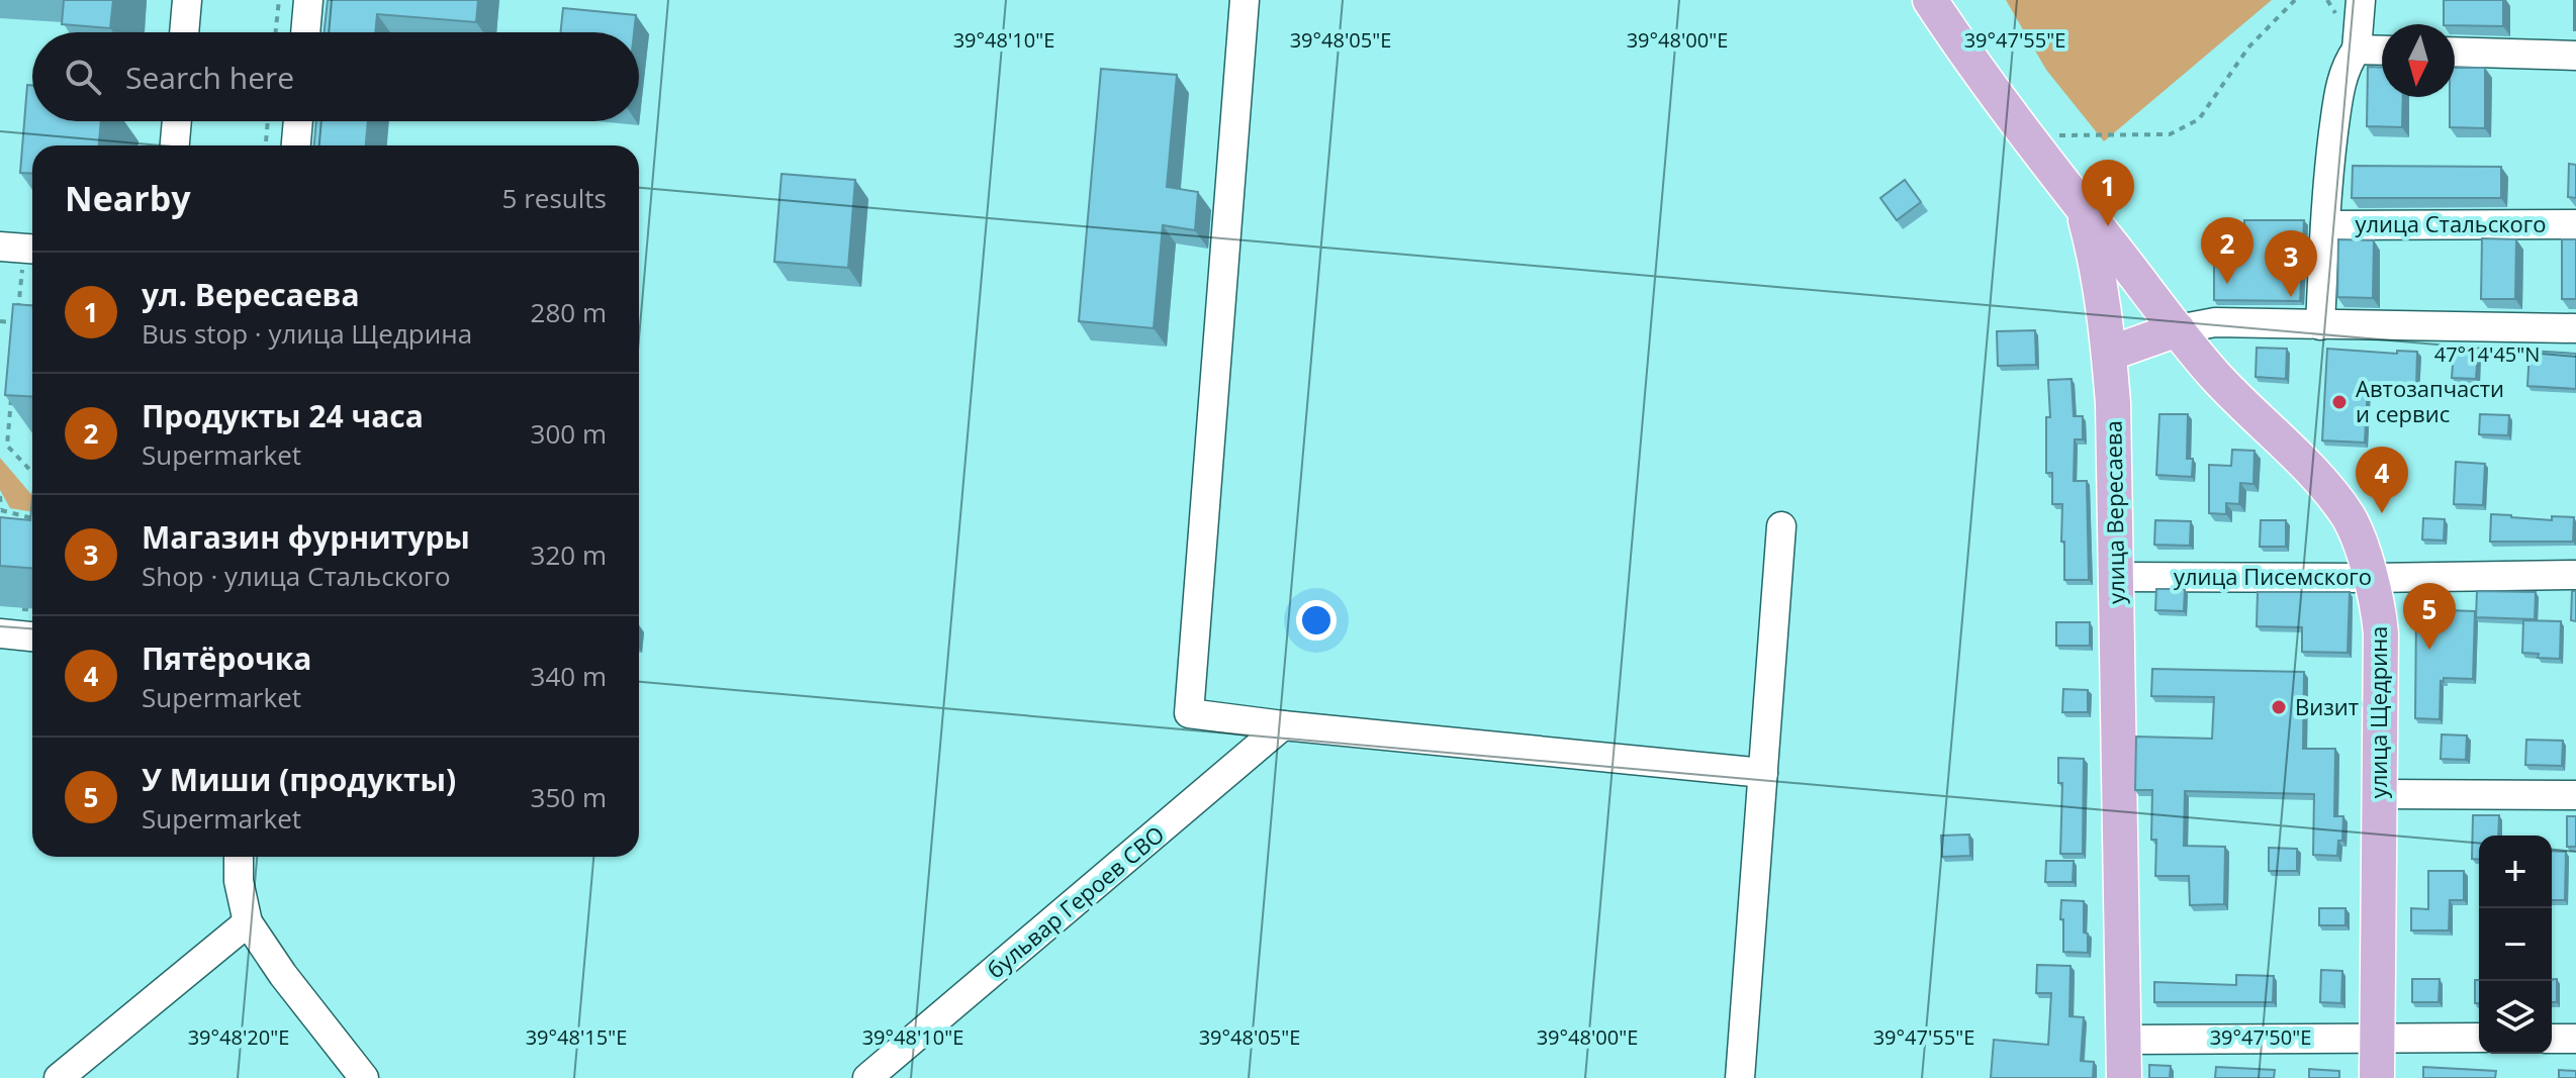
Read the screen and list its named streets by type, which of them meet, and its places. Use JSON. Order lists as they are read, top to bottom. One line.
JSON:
{"streets":{"main road":["улица Вересаева","улица Щедрина"],"street":["улица Стальского","улица Писемского","бульвар Героев СВО"]},"crossings":[["улица Вересаева","улица Писемского"],["улица Вересаева","улица Щедрина"],["улица Писемского","улица Щедрина"]],"places":["Автозапчасти и сервис","Визит"],"north":"bottom","page":{"search":"Search here","heading":["Nearby","5 results"],"pins":["1","2","3","4","5"],"list":[{"mark":"1","name":"ул. Вересаева","note":"Bus stop · улица Щедрина","value":"280 m"},{"mark":"2","name":"Продукты 24 часа","note":"Supermarket","value":"300 m"},{"mark":"3","name":"Магазин фурнитуры","note":"Shop · улица Стальского","value":"320 m"},{"mark":"4","name":"Пятёрочка","note":"Supermarket","value":"340 m"},{"mark":"5","name":"У Миши (продукты)","note":"Supermarket","value":"350 m"}],"map_buttons":["+","−"]},"coordinates":["39°48'10\"E","39°48'05\"E","39°48'00\"E","39°47'55\"E","47°14'45\"N","39°48'20\"E","39°48'15\"E","39°47'50\"E"]}
